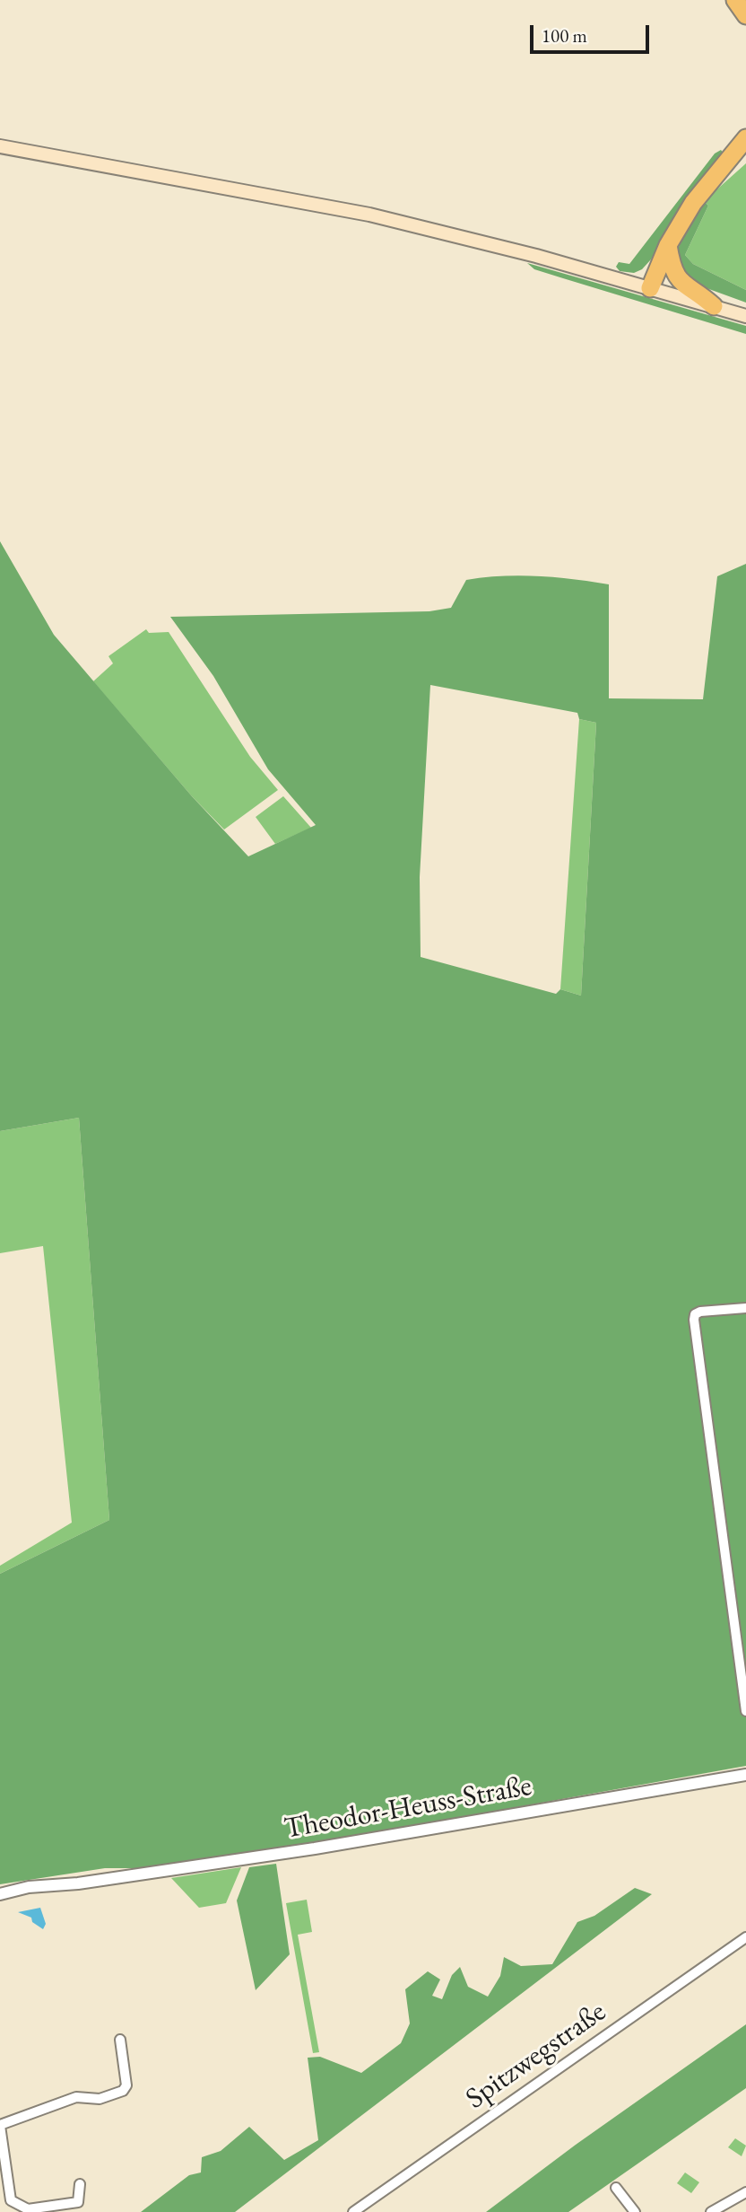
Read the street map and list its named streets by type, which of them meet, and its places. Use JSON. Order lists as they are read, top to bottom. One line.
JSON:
{"streets":{"street":["Theodor-Heuss-Straße","Spitzwegstraße"]},"scale_bar":"100 m"}
